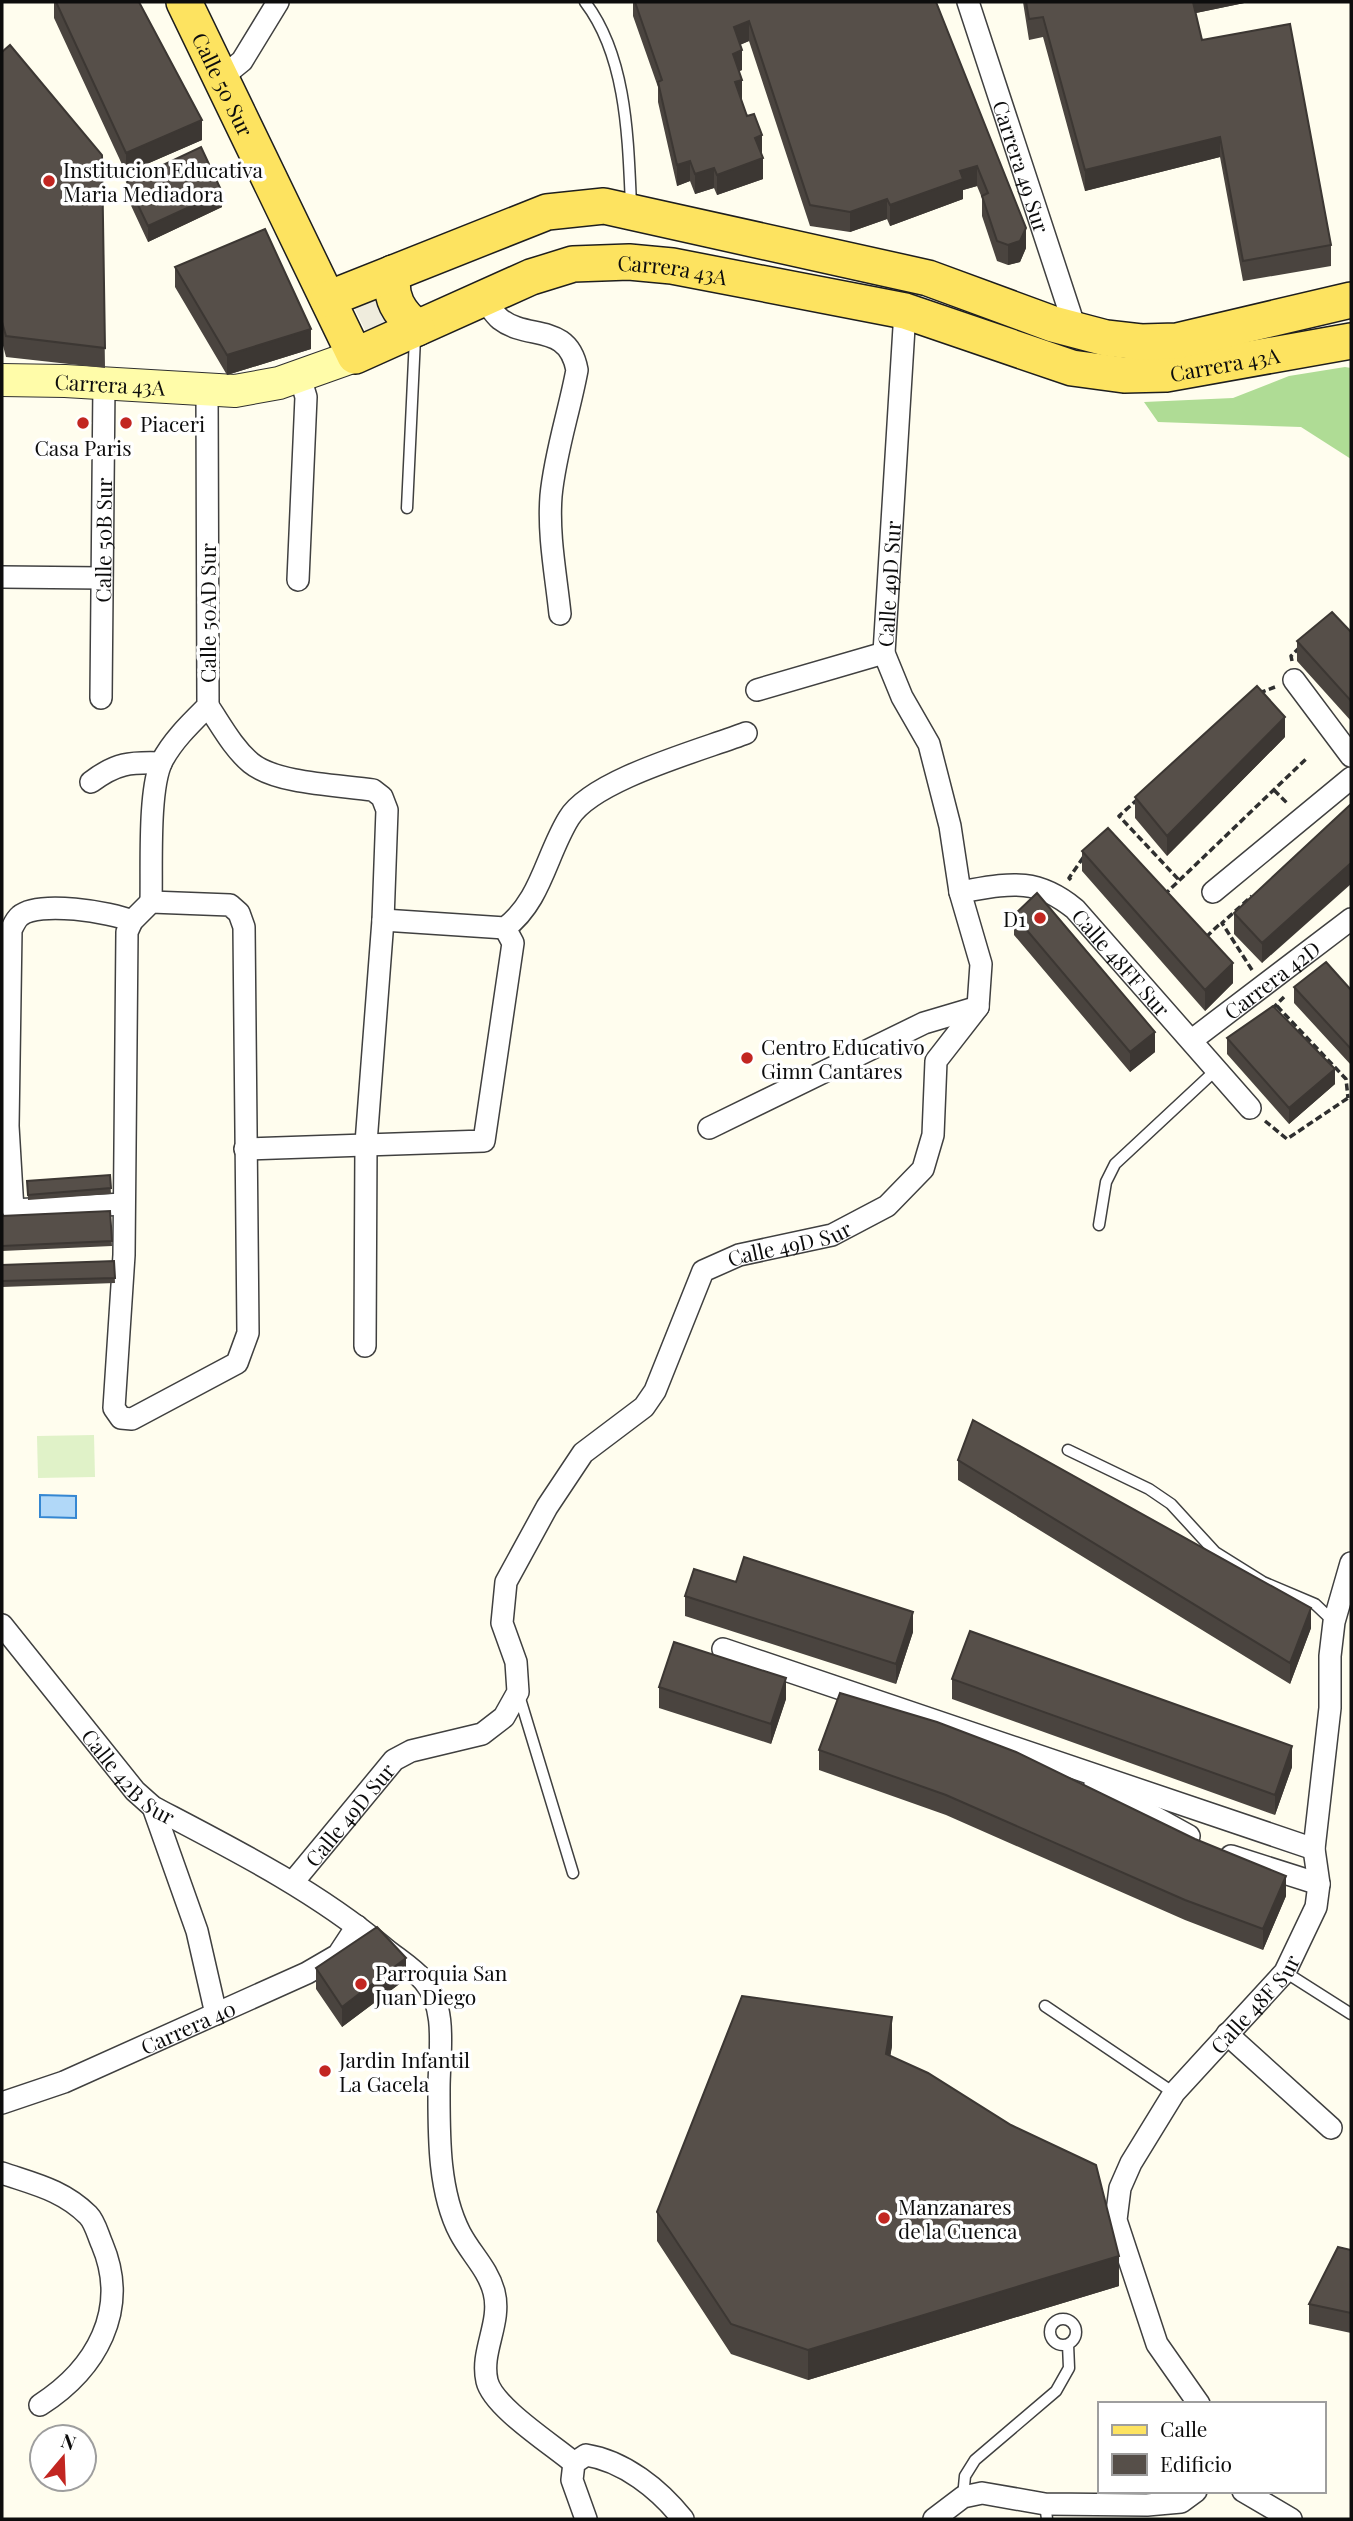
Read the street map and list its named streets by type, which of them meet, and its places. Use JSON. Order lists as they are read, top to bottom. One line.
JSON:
{"streets":{"main road":["Calle 50 Sur","Carrera 43A"],"street":["Carrera 49 Sur","Calle 50B Sur","Calle 49D Sur","Calle 50AD Sur","Calle 48FF Sur","Carrera 42D","Calle 42B Sur","Calle 48F Sur","Carrera 40"]},"crossings":[["Calle 50 Sur","Carrera 43A"],["Carrera 49 Sur","Carrera 43A"],["Carrera 43A","Calle 50B Sur"],["Carrera 43A","Calle 49D Sur"],["Carrera 43A","Calle 50AD Sur"],["Calle 49D Sur","Calle 48FF Sur"],["Calle 49D Sur","Calle 42B Sur"],["Calle 49D Sur","Carrera 40"],["Calle 48FF Sur","Carrera 42D"]],"places":["Institucion Educativa Maria Mediadora","Casa Paris","Piaceri","D1","Centro Educativo Gimn Cantares","Parroquia San Juan Diego","Jardin Infantil La Gacela","Manzanares de la Cuenca"],"legend":["Calle","Edificio"],"north":"top"}
